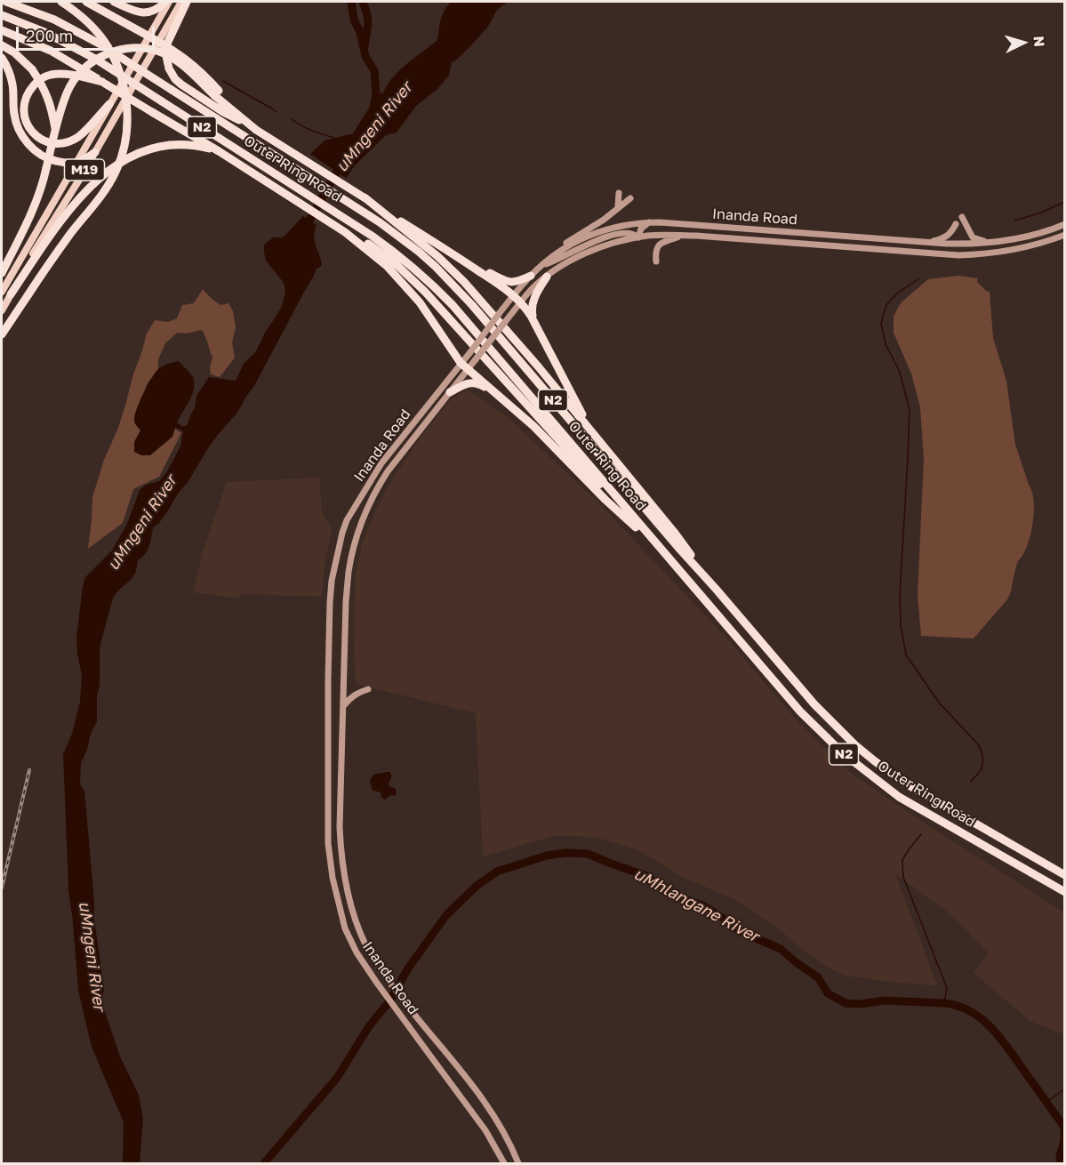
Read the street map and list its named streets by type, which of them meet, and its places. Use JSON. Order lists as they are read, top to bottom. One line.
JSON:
{"streets":{"highway":["N2","Outer Ring Road","M19"],"main road":["Inanda Road"]},"water":["uMngeni River","uMhlangane River"],"scale_bar":"200 m","north":"right"}
